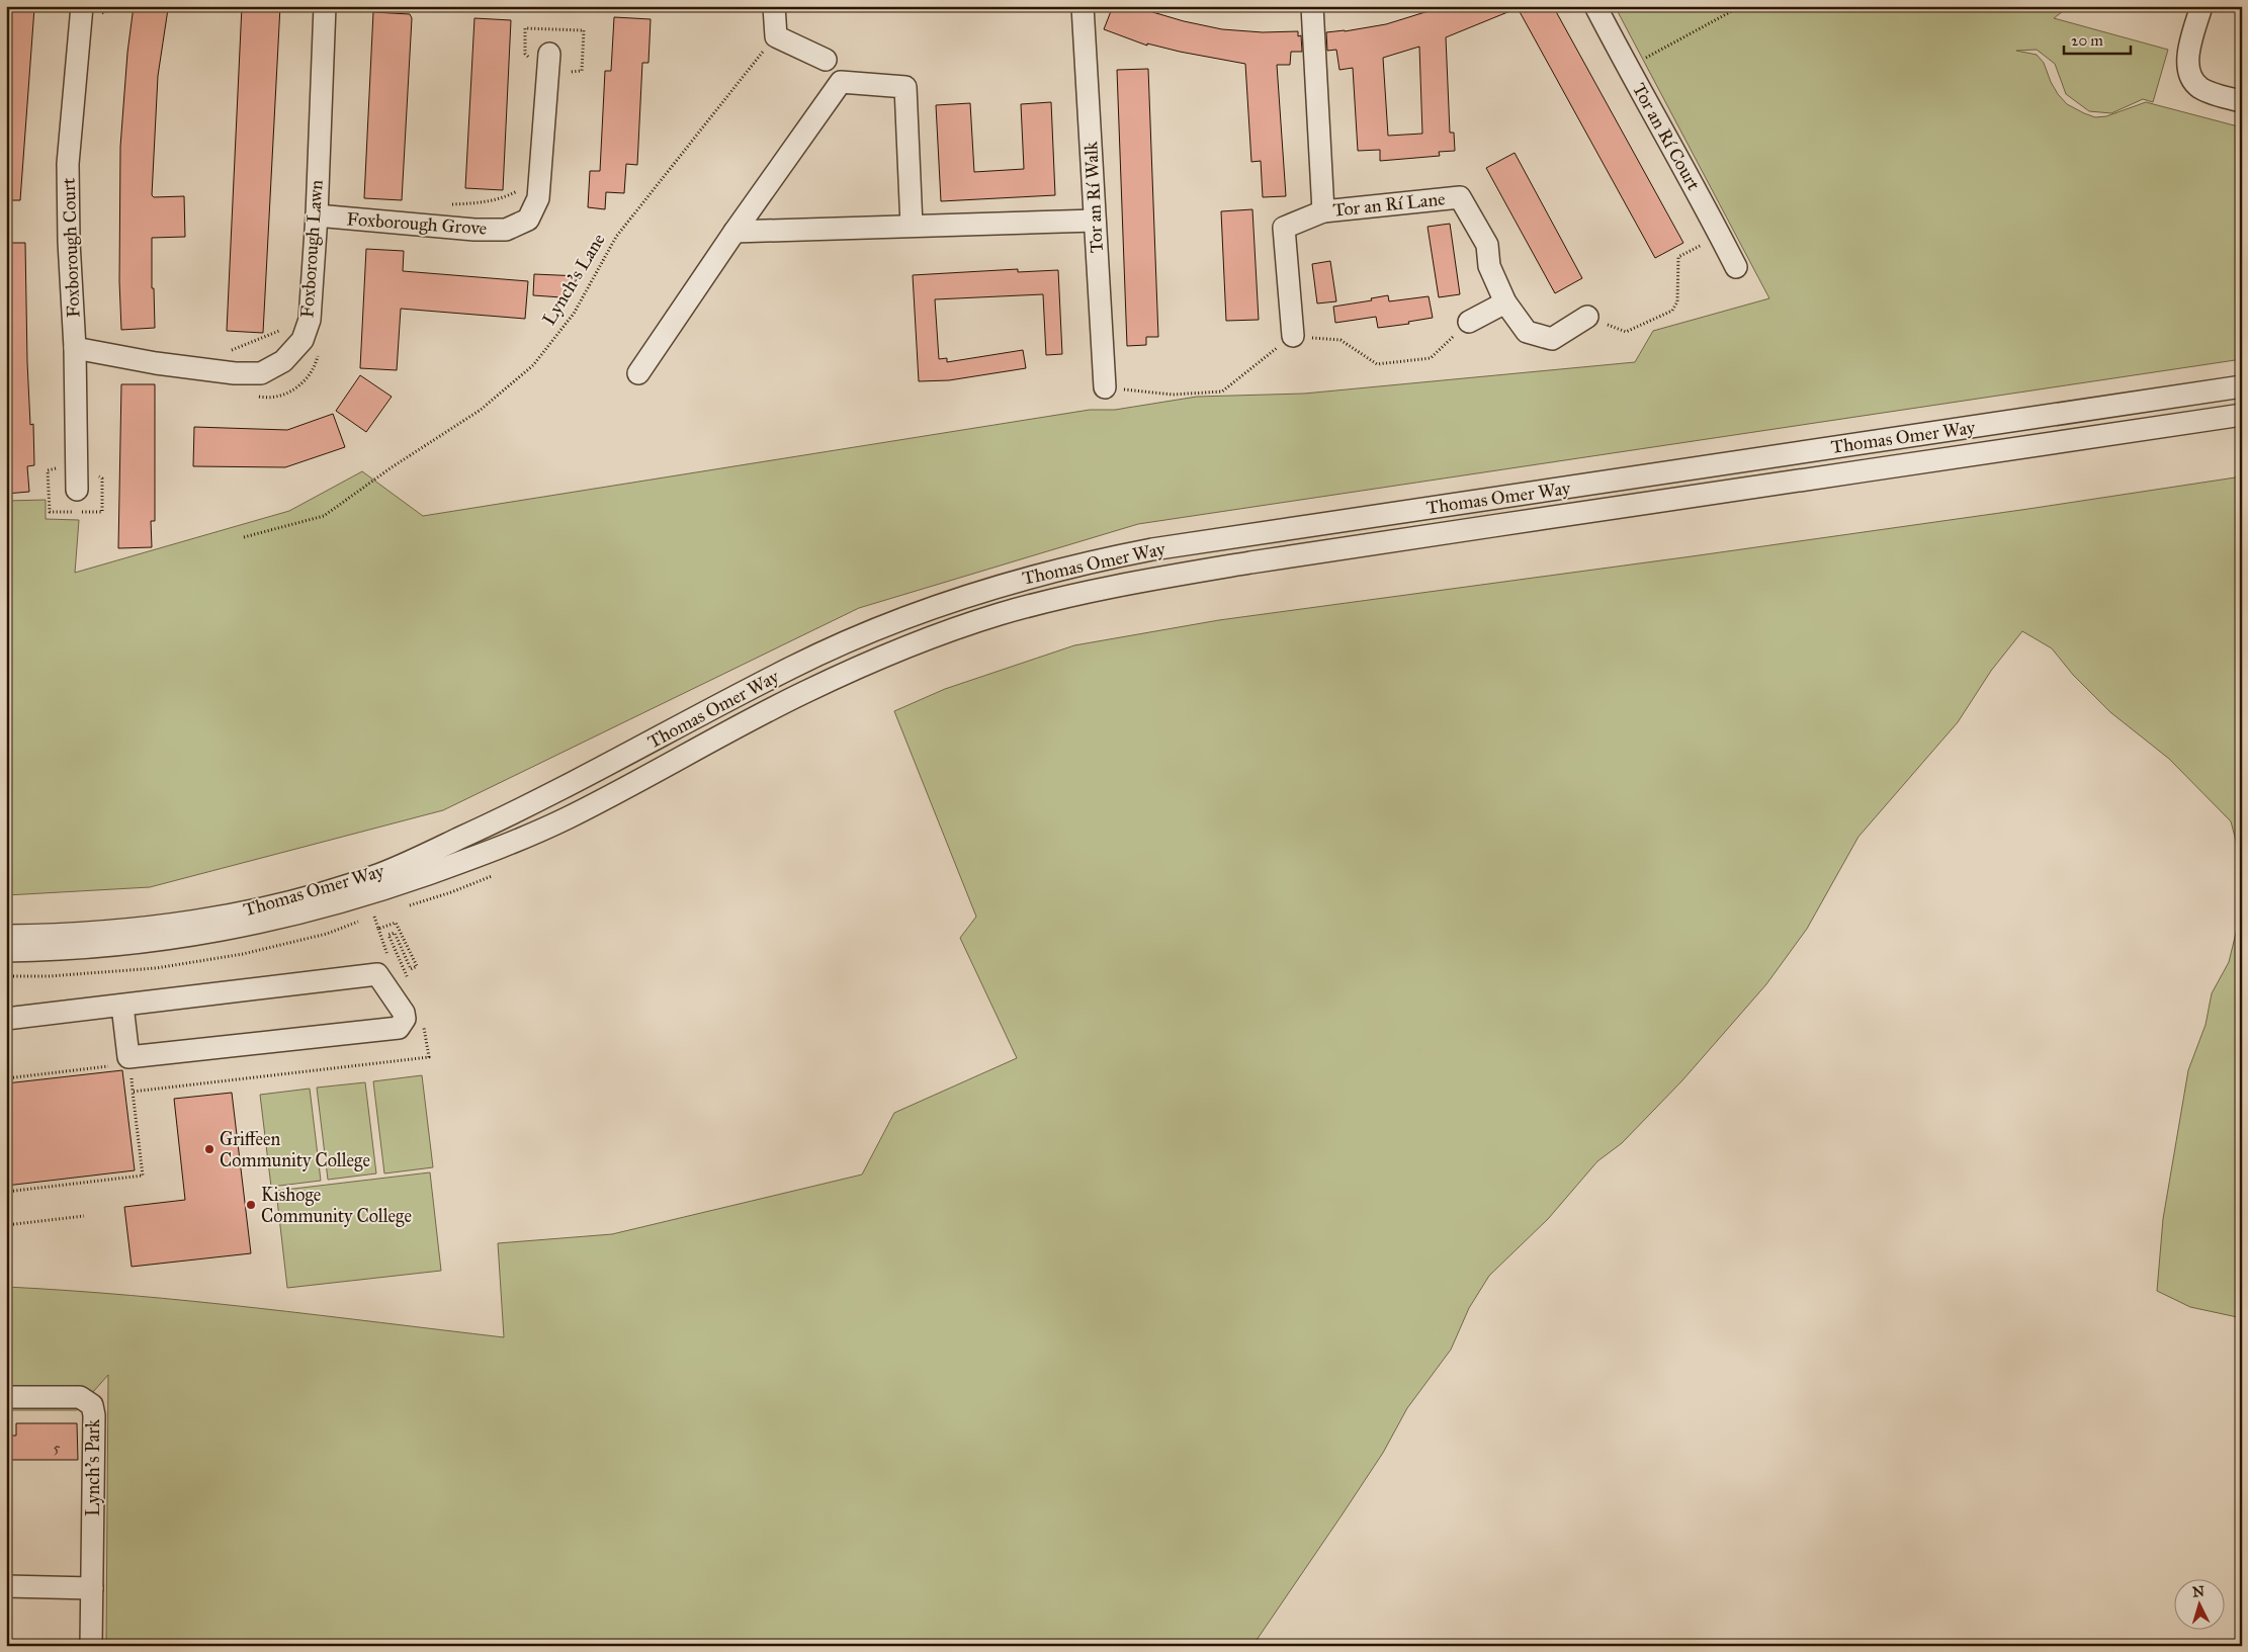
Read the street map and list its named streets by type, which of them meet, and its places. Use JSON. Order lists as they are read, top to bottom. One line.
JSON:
{"streets":{"street":["Tor an Rí Court","Tor an Rí Walk","Tor an Rí Lane","Foxborough Grove","Foxborough Court","Foxborough Lawn","Thomas Omer Way","Lynch's Park"],"path":["Lynch's Lane"]},"crossings":[["Foxborough Grove","Foxborough Lawn"],["Foxborough Court","Foxborough Lawn"]],"places":["Griffeen Community College","Kishoge Community College"],"house_numbers":["5"],"scale_bar":"20 m","north":"top"}
